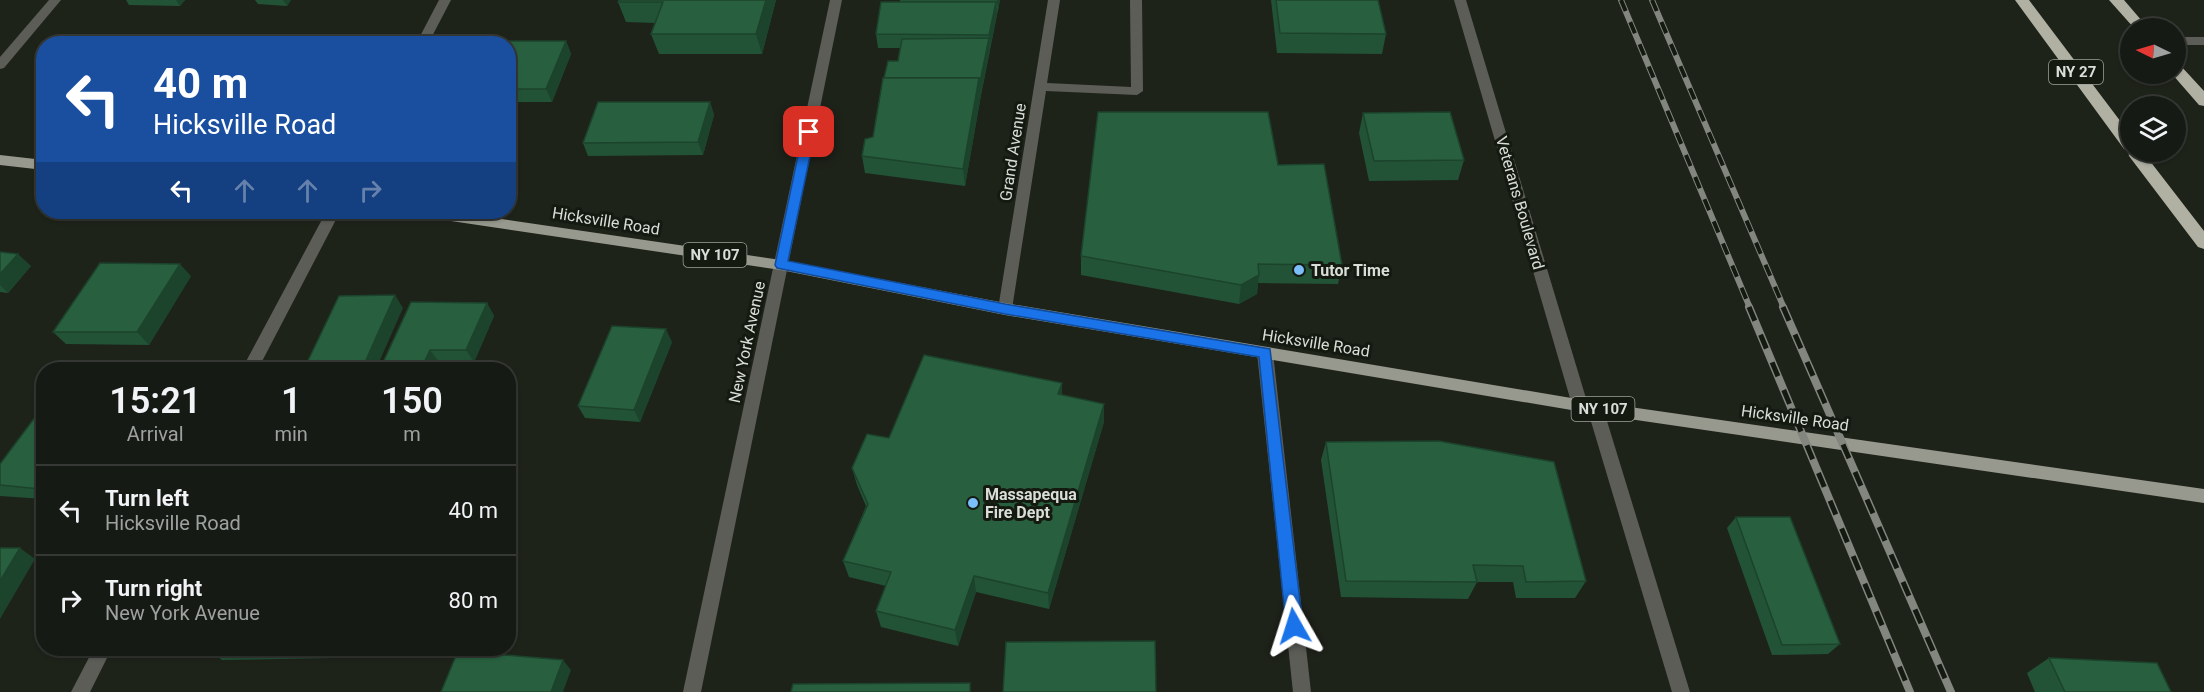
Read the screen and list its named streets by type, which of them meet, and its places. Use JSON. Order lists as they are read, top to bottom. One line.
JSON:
{"streets":{"highway":["NY 27"],"main road":["Hicksville Road","NY 107"],"street":["Grand Avenue","Veterans Boulevard","New York Avenue"]},"crossings":[["Grand Avenue","Hicksville Road"],["Veterans Boulevard","Hicksville Road"],["Hicksville Road","New York Avenue"]],"places":["Tutor Time","Massapequa Fire Dept"],"north":"left","page":{"turn":["40 m","Hicksville Road"],"eta":["15:21","Arrival","1","min","150","m"],"list":[{"name":"Turn left","note":"Hicksville Road","value":"40 m"},{"name":"Turn right","note":"New York Avenue","value":"80 m"}]}}
